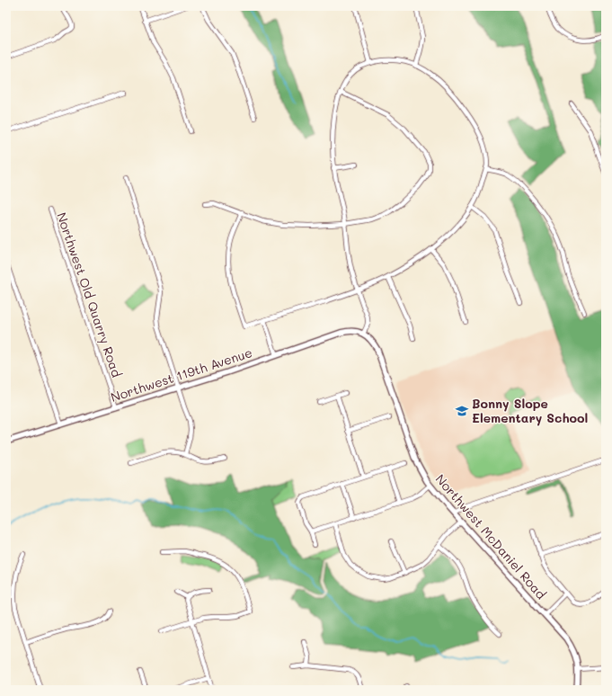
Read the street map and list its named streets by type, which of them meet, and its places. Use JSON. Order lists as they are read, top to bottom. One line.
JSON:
{"streets":{"street":["Northwest Old Quarry Road","Northwest 119th Avenue","Northwest McDaniel Road"]},"crossings":[["Northwest Old Quarry Road","Northwest 119th Avenue"],["Northwest 119th Avenue","Northwest McDaniel Road"]],"places":{"school or university":["Bonny Slope Elementary School"]}}
